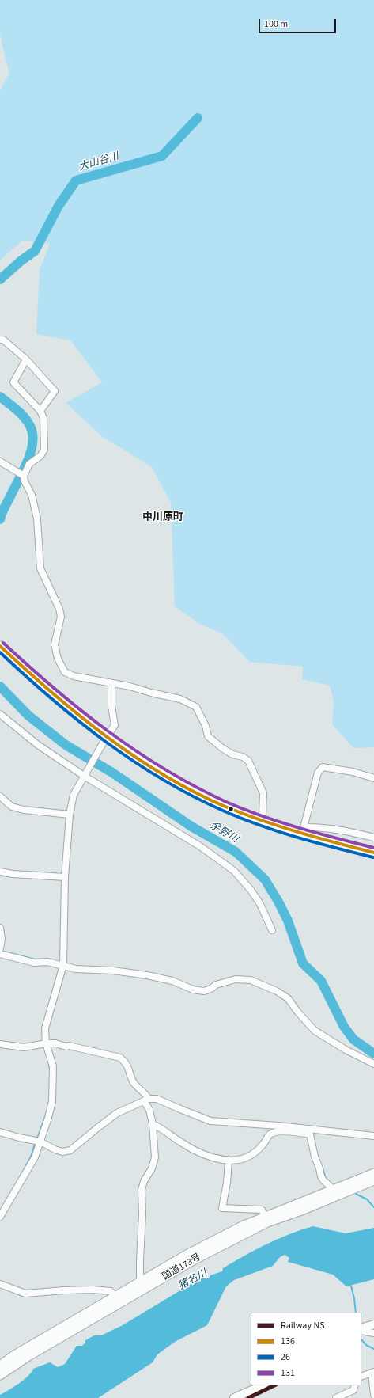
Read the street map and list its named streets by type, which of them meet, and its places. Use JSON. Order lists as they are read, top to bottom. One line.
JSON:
{"streets":{"highway":["国道173号"]},"districts":["中川原町"],"water":["大山谷川","余野川","猪名川"],"lines":["transit line 131","transit line 136","transit line 26","rail line NS"],"legend":["Railway NS","136","26","131"],"scale_bar":"100 m"}
